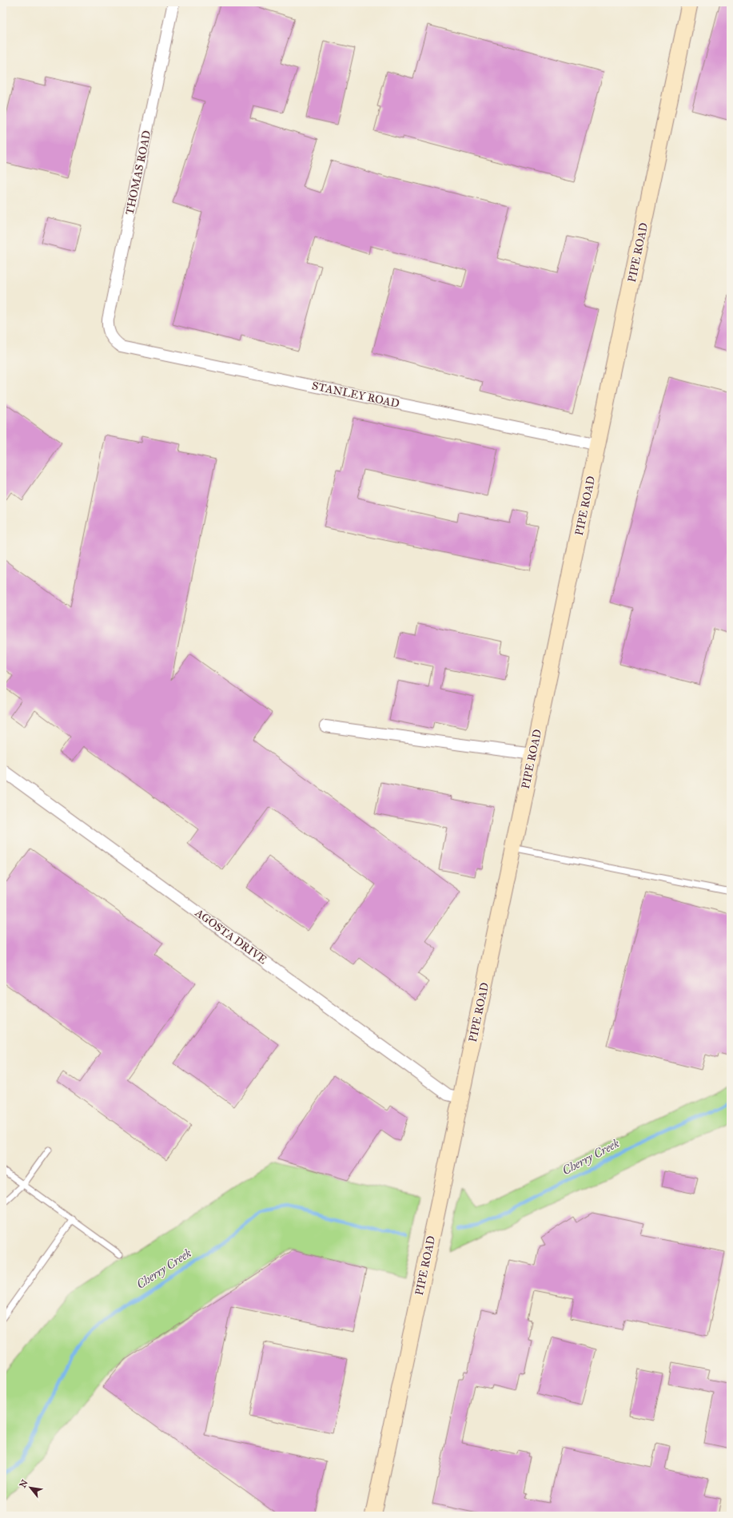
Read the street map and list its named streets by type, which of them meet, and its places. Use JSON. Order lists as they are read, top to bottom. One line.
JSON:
{"streets":{"street":["THOMAS ROAD","PIPE ROAD","STANLEY ROAD","AGOSTA DRIVE"]},"crossings":[["THOMAS ROAD","STANLEY ROAD"],["PIPE ROAD","STANLEY ROAD"],["PIPE ROAD","AGOSTA DRIVE"]],"water":["Cherry Creek"],"north":"top left"}
